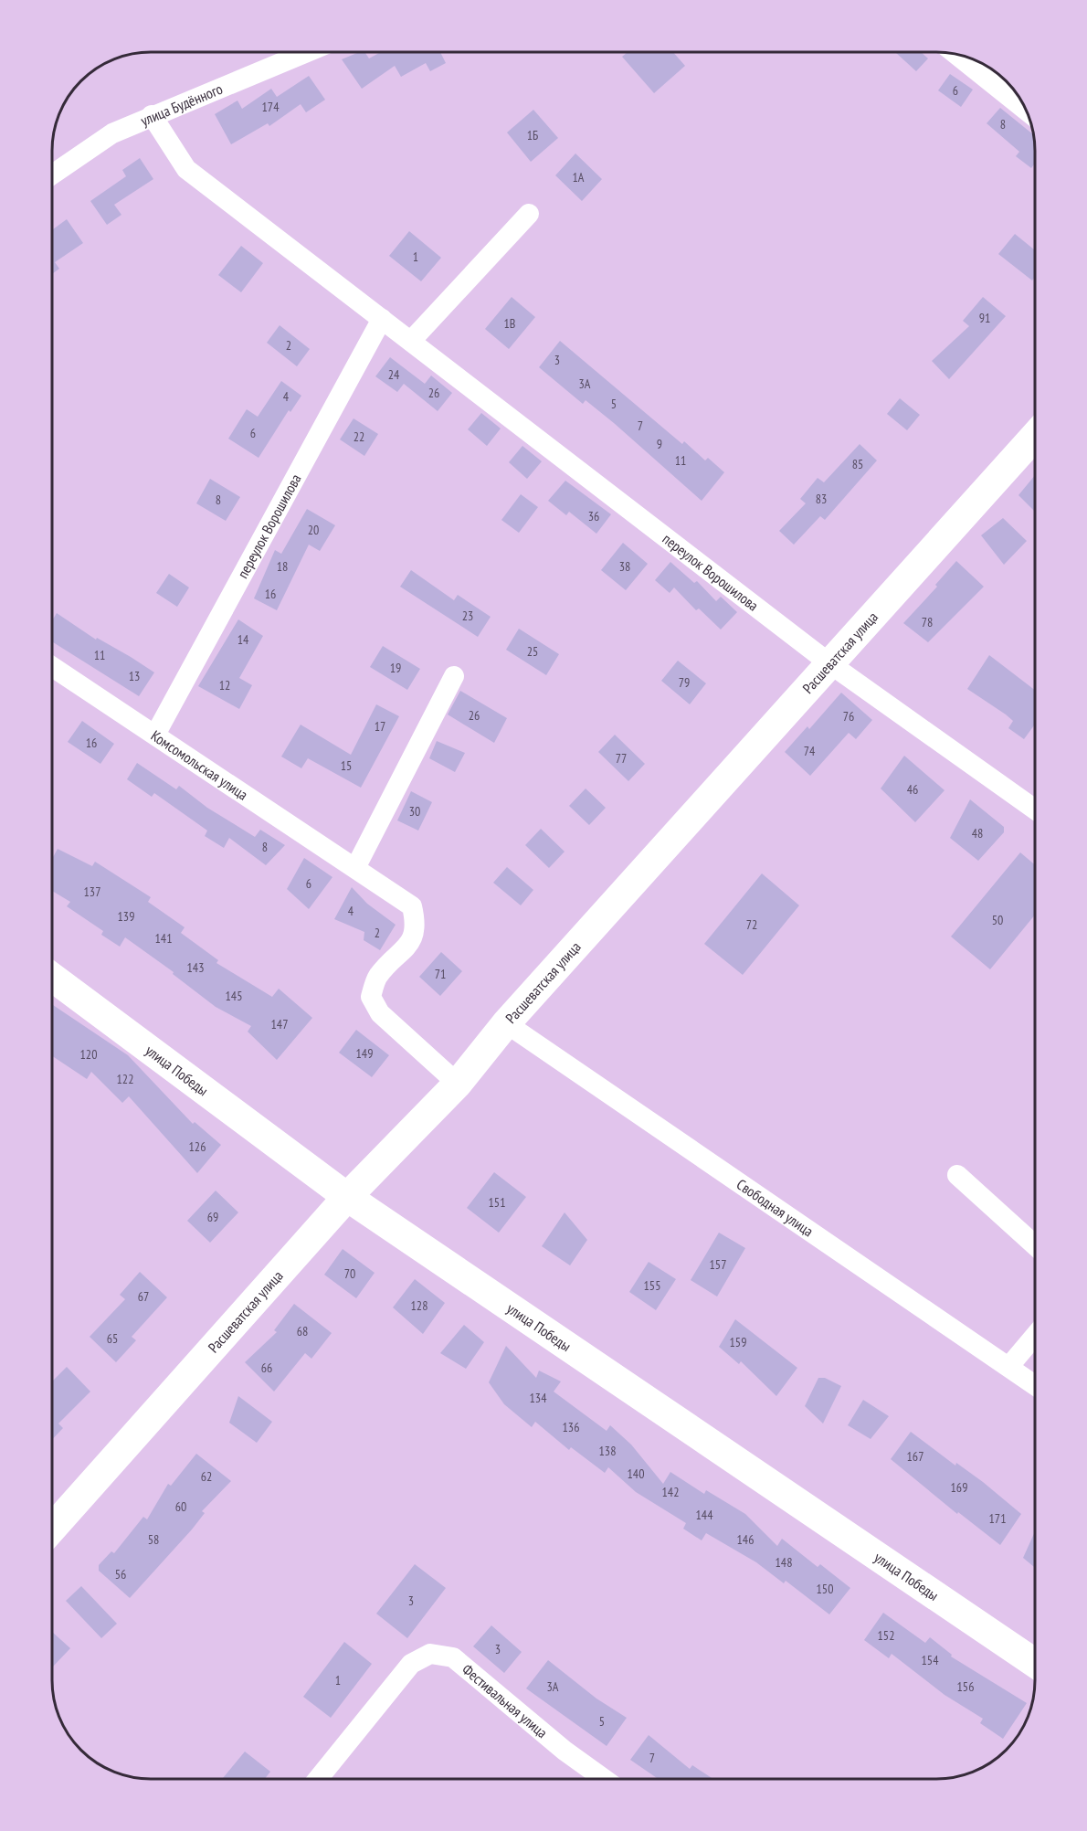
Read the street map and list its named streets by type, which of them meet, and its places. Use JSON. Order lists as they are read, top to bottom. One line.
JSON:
{"streets":{"street":["улица Будённого","переулок Ворошилова","Расшеватская улица","Комсомольская улица","улица Победы","Свободная улица","Фестивальная улица"]},"crossings":[["улица Будённого","переулок Ворошилова"],["переулок Ворошилова","Расшеватская улица"],["переулок Ворошилова","Комсомольская улица"],["Расшеватская улица","Комсомольская улица"],["Расшеватская улица","улица Победы"],["Расшеватская улица","Свободная улица"]],"house_numbers":["6","174","8","1Б","1А","1","91","1В","2","3","24","3А","26","4","5","7","6","22","9","11","85","83","8","36","20","18","38","16","23","78","14","25","11","19","13","79","12","26","76","17","16","74","77","15","46","30","48","8","6","137","4","139","50","72","2","141","143","71","145","147","149","120","122","126","151","69","157","70","155","67","128","68","65","159","66","134","136","138","167","140","62","169","142","60","144","171","58","146","148","56","150","3","152","3","154","1","3А","156","5","7"]}
